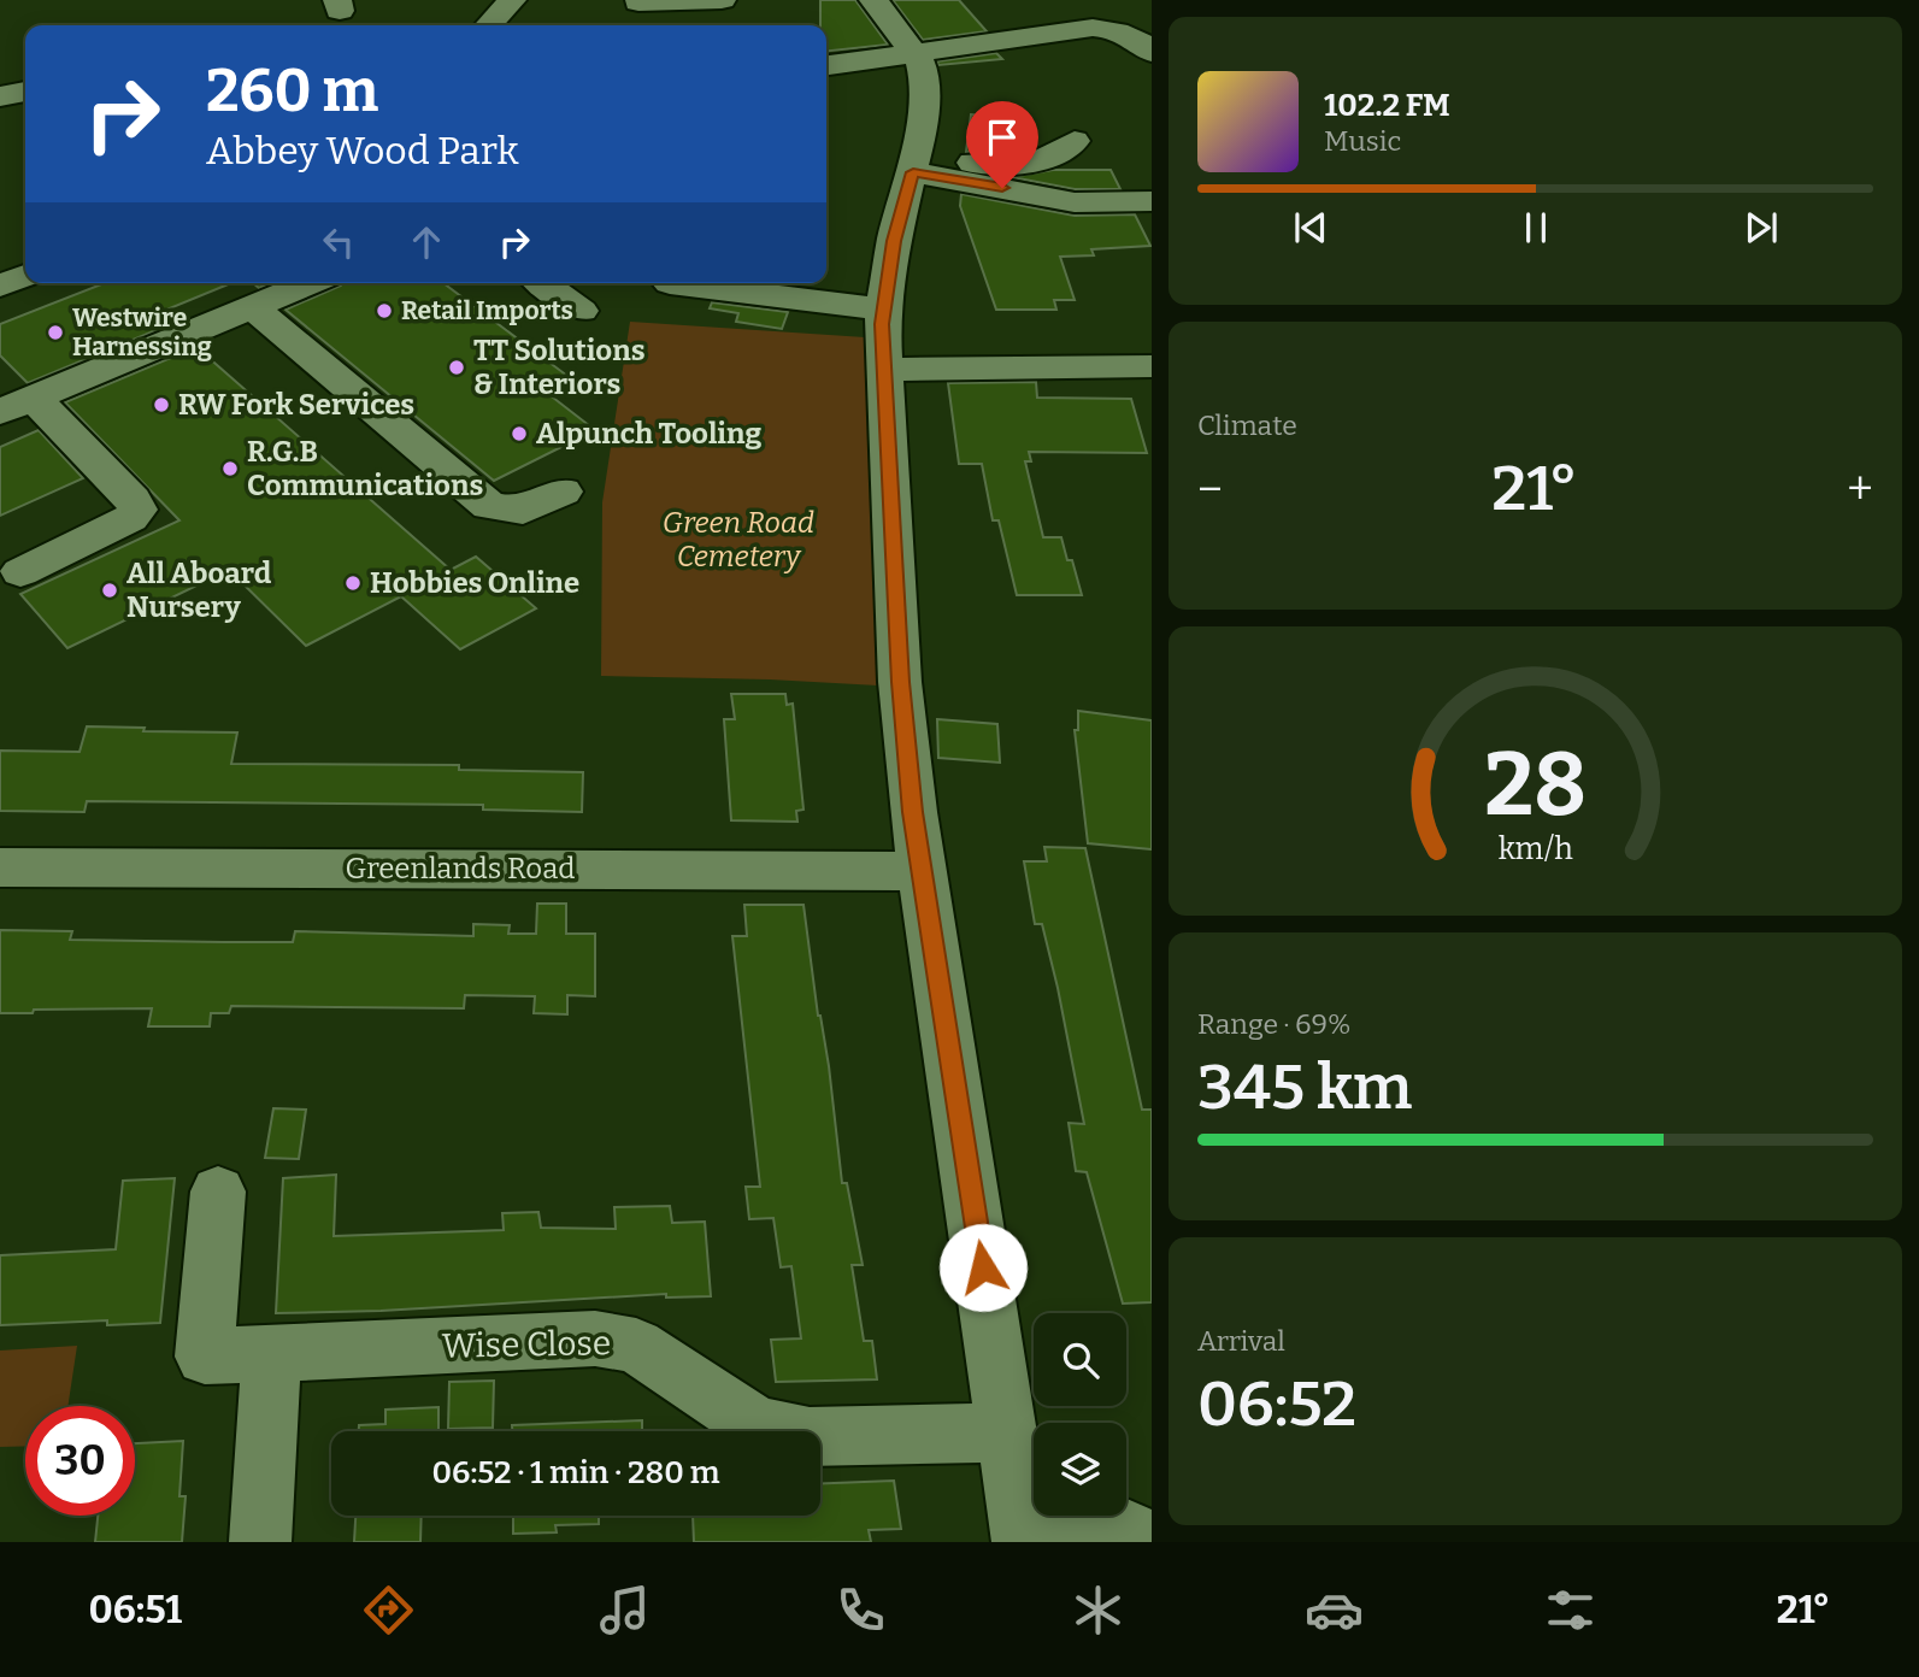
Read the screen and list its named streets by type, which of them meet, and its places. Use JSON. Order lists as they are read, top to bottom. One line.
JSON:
{"streets":{"street":["Greenlands Road","Wise Close"]},"parks":["Green Road Cemetery"],"places":["Retail Imports","Westwire Harnessing","TT Solutions & Interiors","RW Fork Services","Alpunch Tooling","R.G.B Communications","Hobbies Online","All Aboard Nursery"],"page":{"turn":["260 m","Abbey Wood Park"],"song":["102.2 FM","Music"],"tile":["Climate",["Range · 69%","345 km"],["Arrival","06:52"]],"heat":["−","21°","+"],"limit":"30","trip":"06:52 · 1 min · 280 m","tabs":["06:51","21°"],"gauge":["28","km/h"]}}
